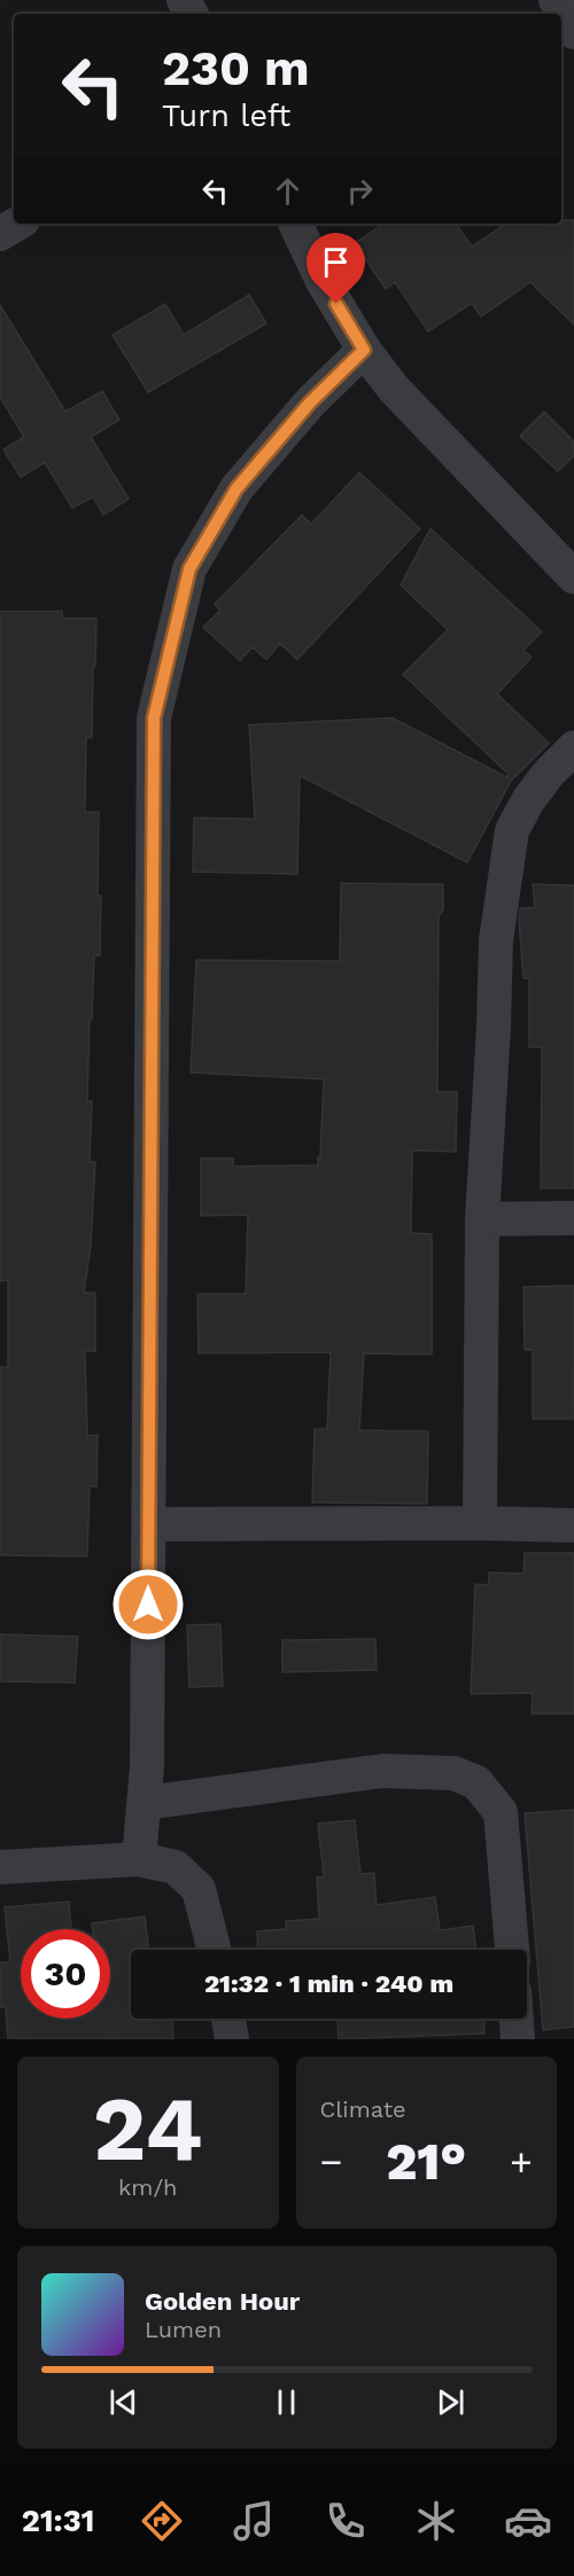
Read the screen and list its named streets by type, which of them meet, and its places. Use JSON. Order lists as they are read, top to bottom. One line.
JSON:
{"page":{"turn":["230 m","Turn left"],"limit":"30","trip":"21:32 · 1 min · 240 m","tile":[["24","km/h"],"Climate"],"heat":["−","21°","+"],"song":["Golden Hour","Lumen"],"tabs":"21:31"}}
